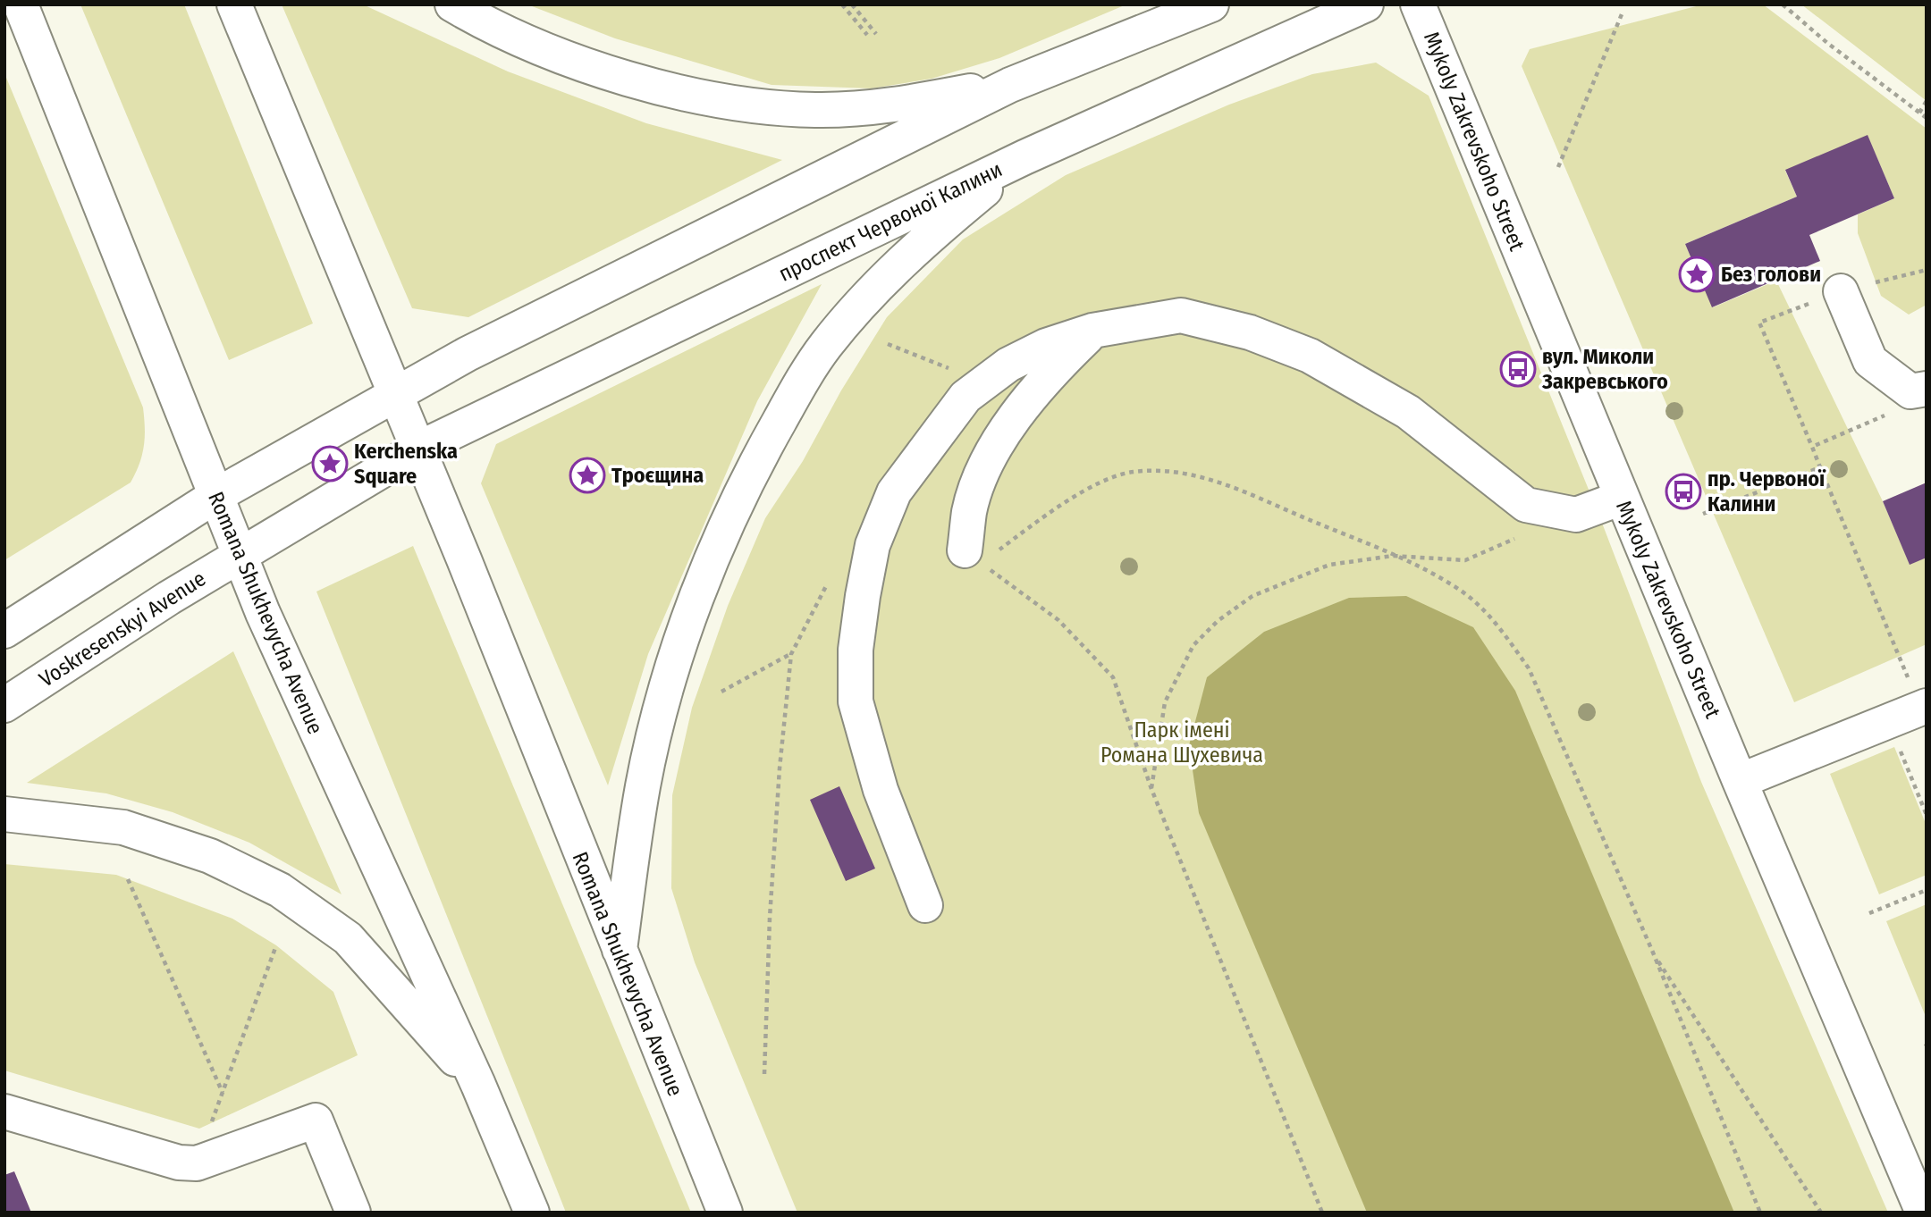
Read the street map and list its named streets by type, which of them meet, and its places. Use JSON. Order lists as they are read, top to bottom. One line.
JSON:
{"streets":{"main road":["Mykoly Zakrevskoho Street","проспект Червоної Калини","Romana Shukhevycha Avenue","Voskresenskyi Avenue"]},"crossings":[["проспект Червоної Калини","Romana Shukhevycha Avenue"],["Romana Shukhevycha Avenue","Voskresenskyi Avenue"]],"parks":["Парк імені Романа Шухевича"],"places":{"place":["Без голови","Kerchenska Square","Троєщина"],"bus stop":["вул. Миколи Закревського","пр. Червоної Калини"]}}
